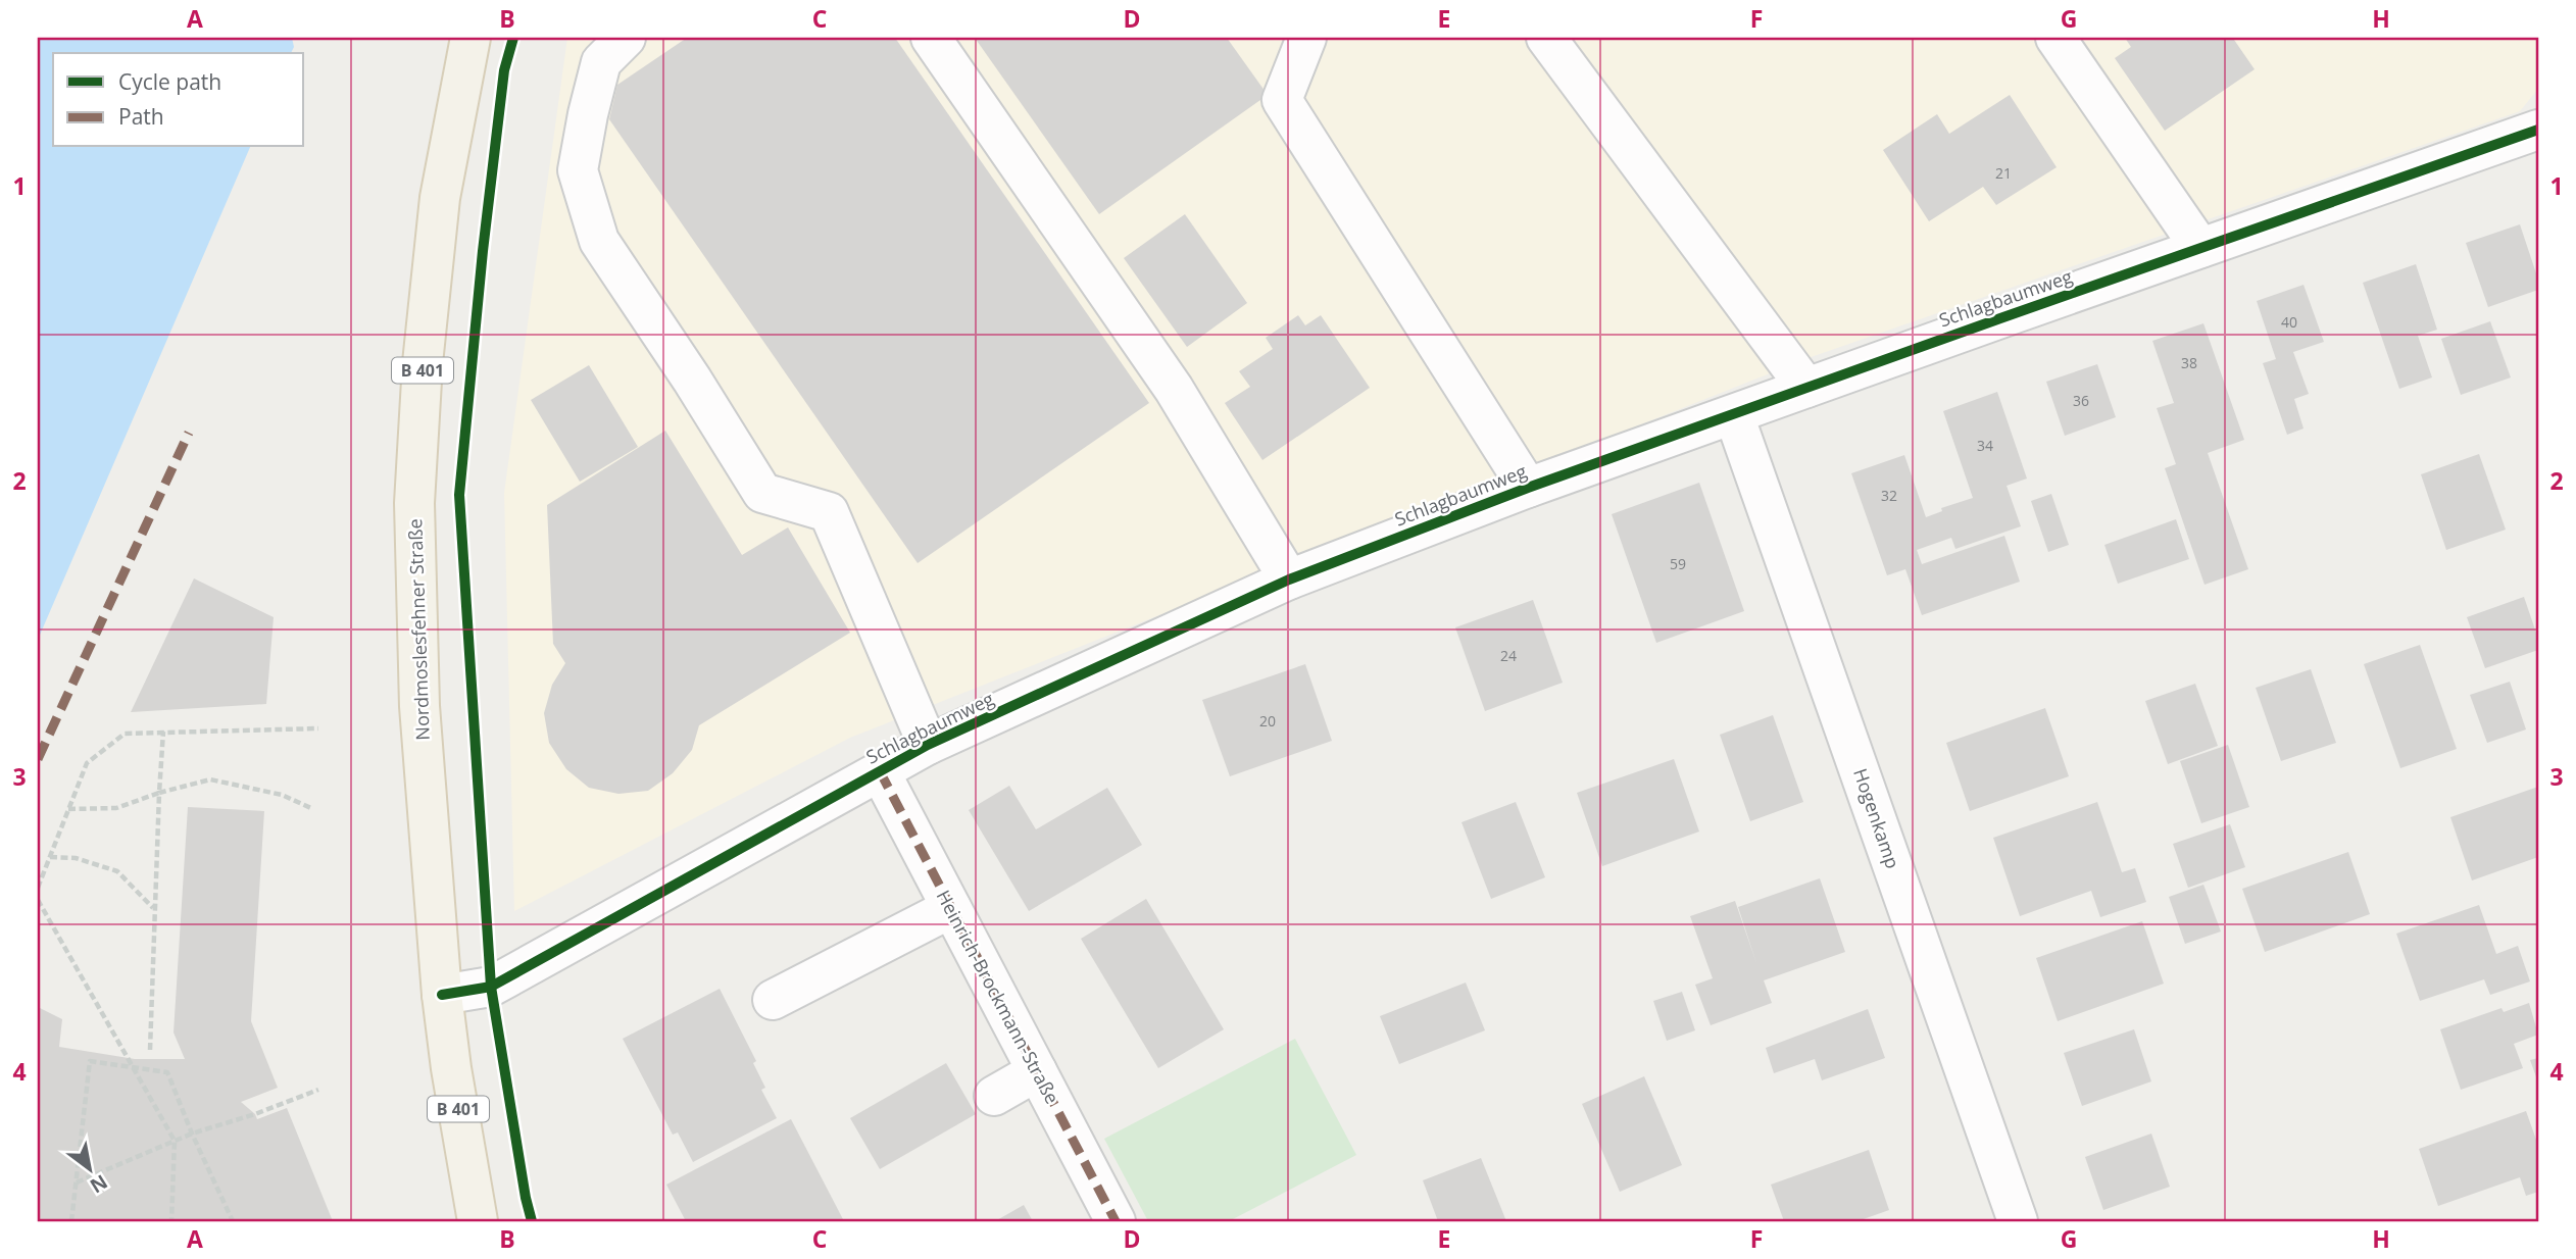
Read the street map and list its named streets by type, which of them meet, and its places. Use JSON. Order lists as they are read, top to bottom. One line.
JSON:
{"streets":{"main road":["B 401","Nordmoslesfehner Straße"],"street":["Schlagbaumweg","Hogenkamp","Heinrich-Brockmann-Straße"]},"crossings":[["Schlagbaumweg","Nordmoslesfehner Straße"],["Schlagbaumweg","Hogenkamp"],["Schlagbaumweg","Heinrich-Brockmann-Straße"]],"house_numbers":["21","40","38","36","34","32","59","24","20"],"legend":["Cycle path","Path"],"north":"bottom right","grid":{"columns":["A","B","C","D","E","F","G","H"],"rows":["1","2","3","4"]}}
